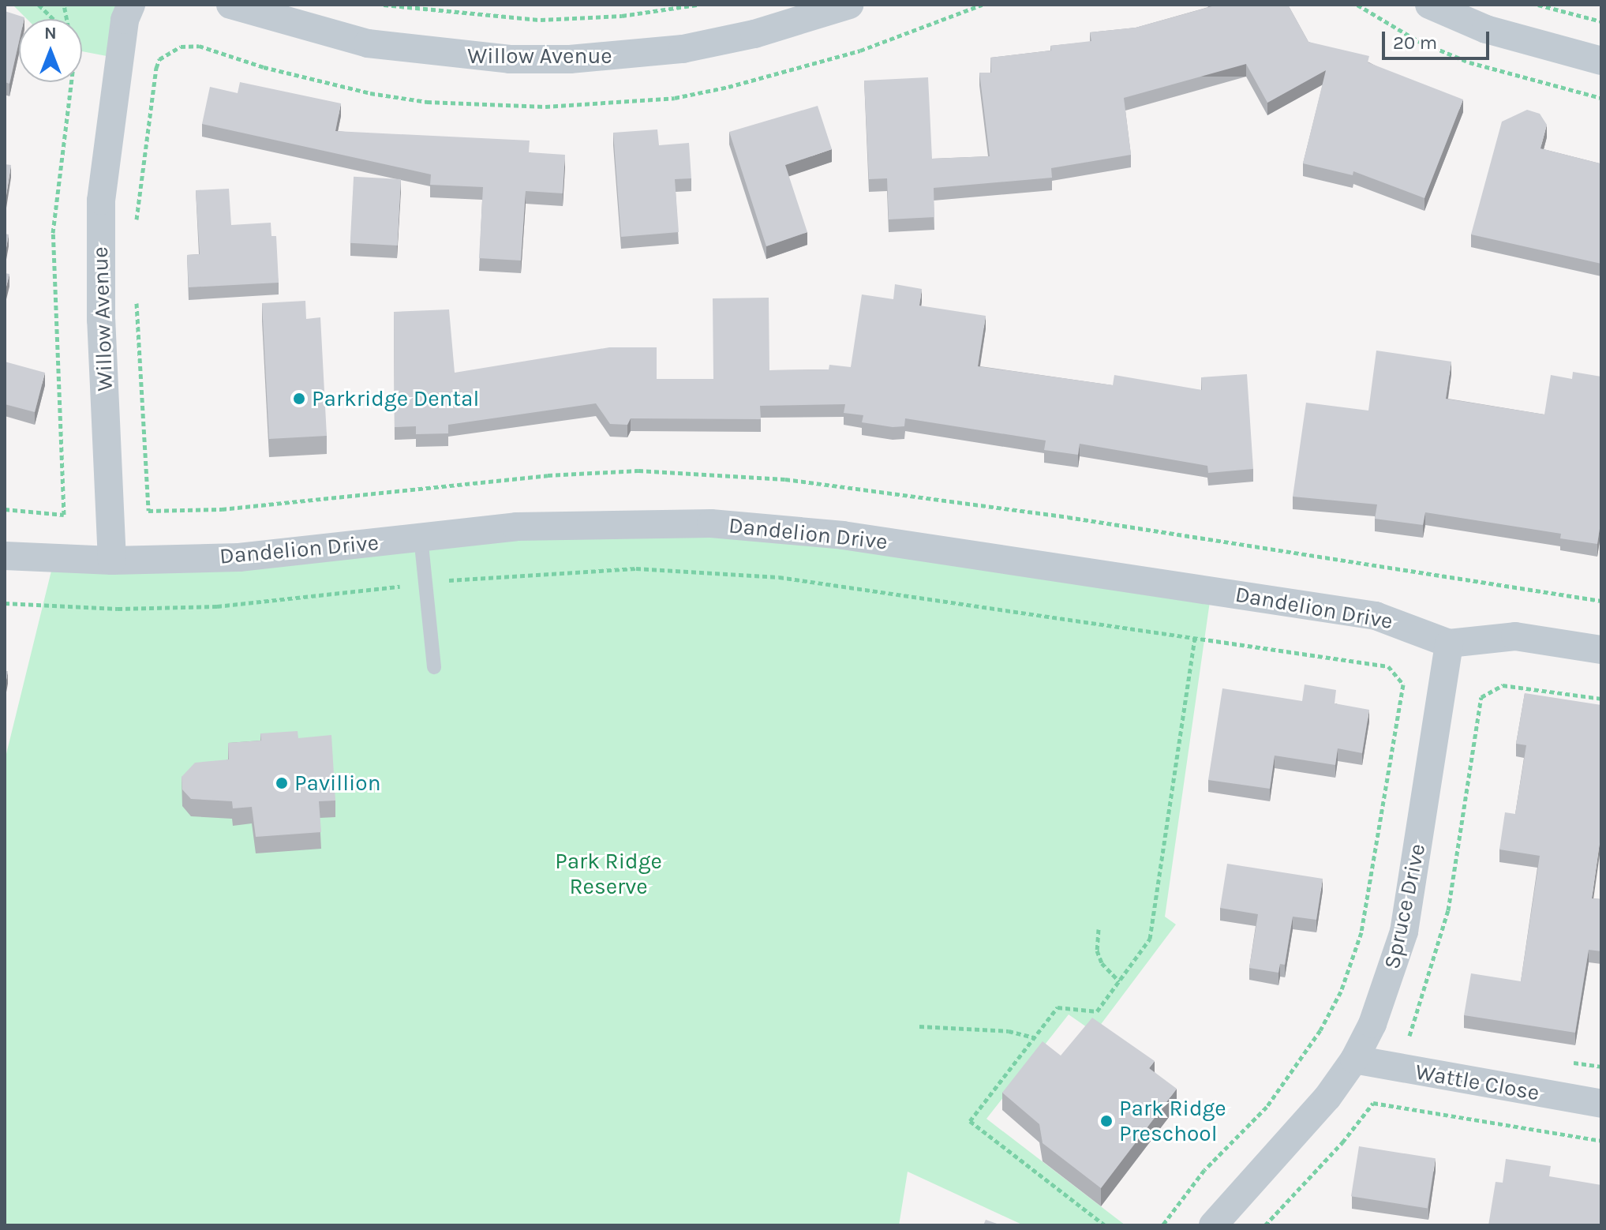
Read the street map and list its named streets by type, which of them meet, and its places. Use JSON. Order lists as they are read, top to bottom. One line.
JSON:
{"streets":{"street":["Willow Avenue","Dandelion Drive","Spruce Drive","Wattle Close"]},"crossings":[["Willow Avenue","Dandelion Drive"],["Dandelion Drive","Spruce Drive"],["Spruce Drive","Wattle Close"]],"parks":["Park Ridge Reserve"],"places":["Parkridge Dental","Pavillion","Park Ridge Preschool"],"scale_bar":"20 m","north":"top"}
